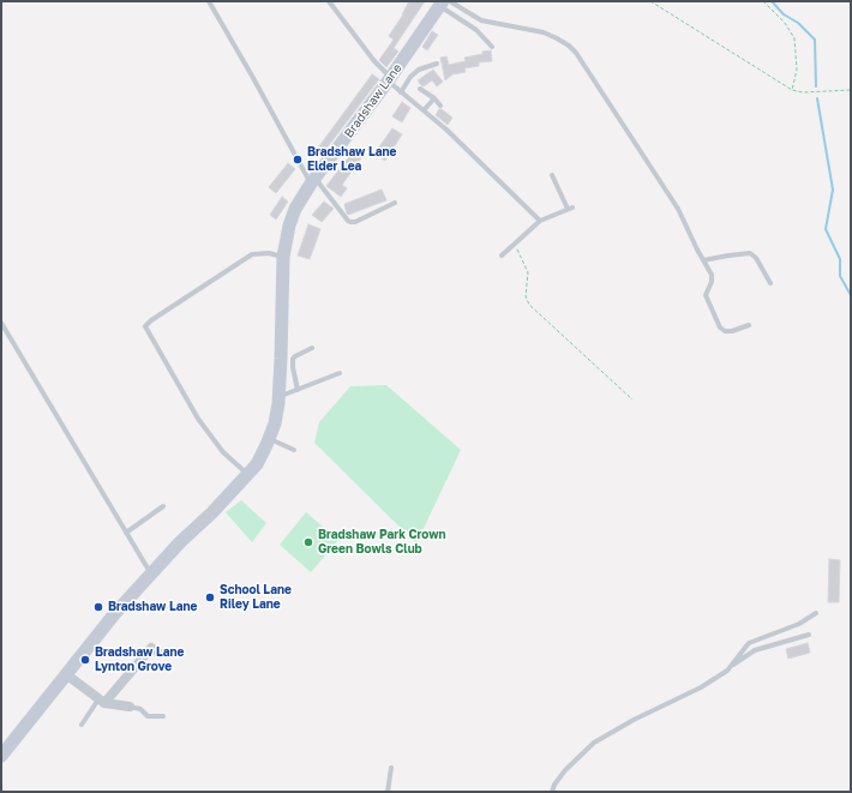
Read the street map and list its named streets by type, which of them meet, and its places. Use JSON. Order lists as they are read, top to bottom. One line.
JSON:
{"streets":{"street":["Bradshaw Lane"]},"places":["Bradshaw Lane Elder Lea","Bradshaw Park Crown Green Bowls Club","School Lane Riley Lane","Bradshaw Lane","Bradshaw Lane Lynton Grove"]}
